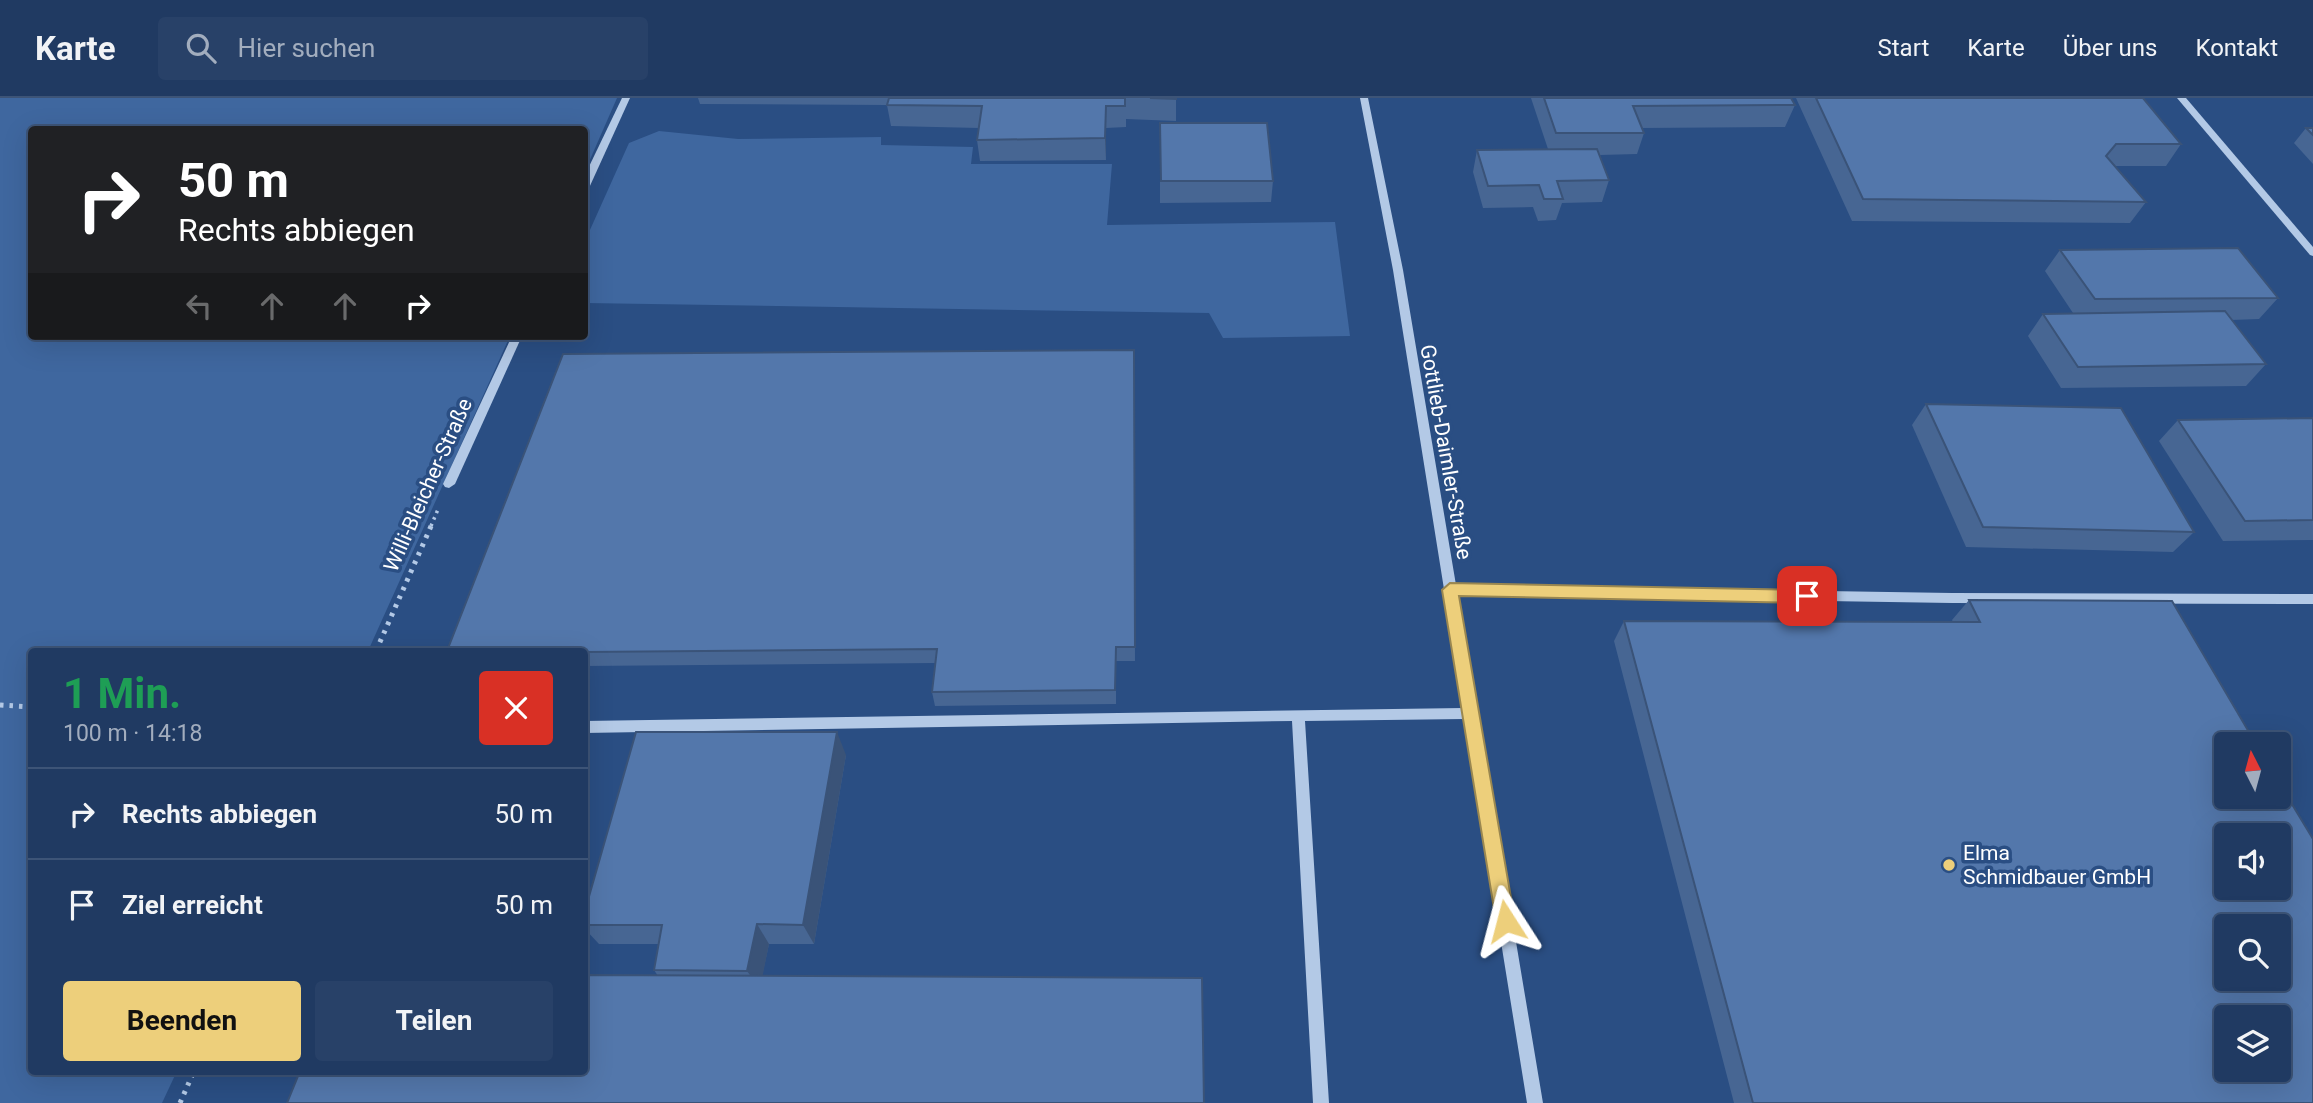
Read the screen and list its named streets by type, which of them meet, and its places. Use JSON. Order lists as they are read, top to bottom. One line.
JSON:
{"streets":{"street":["Gottlieb-Daimler-Straße","Willi-Bleicher-Straße"]},"places":["Elma Schmidbauer GmbH"],"north":"top","page":{"header":"Karte","search":"Hier suchen","nav":["Start","Karte","Über uns","Kontakt"],"turn":["50 m","Rechts abbiegen"],"heading":["1 Min.","100 m · 14:18"],"list":[{"name":"Rechts abbiegen","value":"50 m"},{"name":"Ziel erreicht","value":"50 m"}],"buttons":["Beenden","Teilen"]}}
